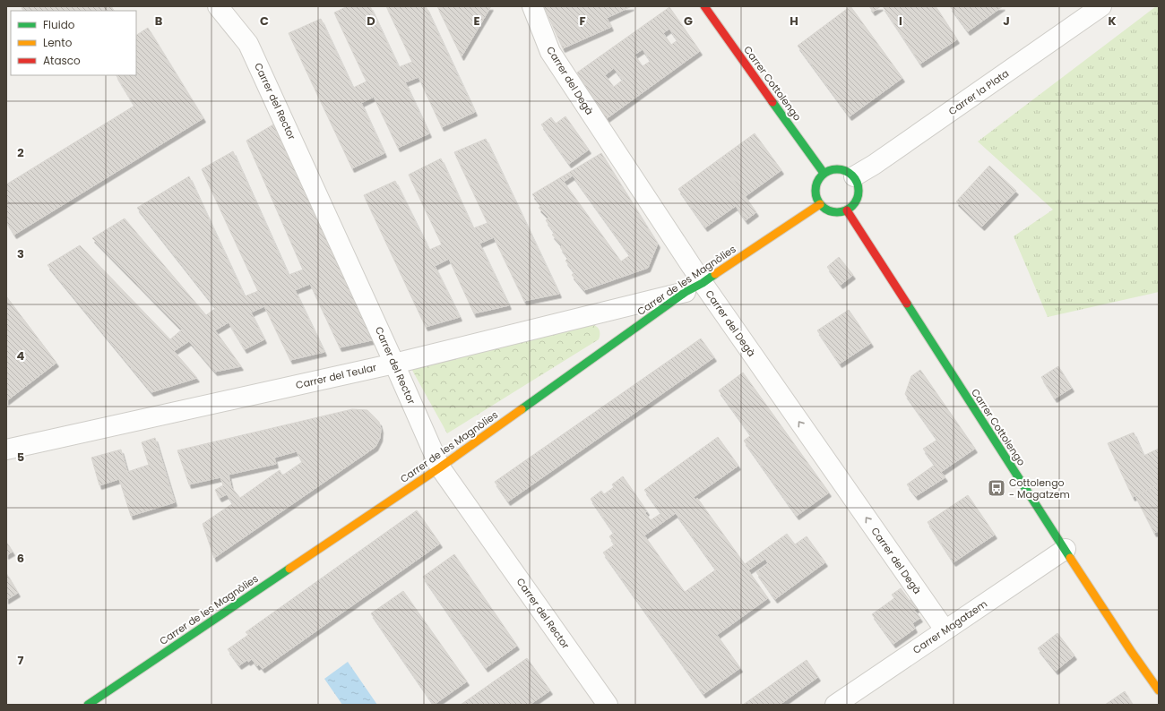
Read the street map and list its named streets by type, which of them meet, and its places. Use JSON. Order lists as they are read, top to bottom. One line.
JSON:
{"streets":{"street":["Carrer del Degà","Carrer Cottolengo","Carrer la Plata","Carrer del Rector","Carrer de les Magnòlies","Carrer del Teular","Carrer Magatzem"]},"crossings":[["Carrer del Degà","Carrer de les Magnòlies"],["Carrer del Degà","Carrer del Teular"],["Carrer del Degà","Carrer Magatzem"],["Carrer Cottolengo","Carrer la Plata"],["Carrer Cottolengo","Carrer de les Magnòlies"],["Carrer Cottolengo","Carrer Magatzem"],["Carrer la Plata","Carrer de les Magnòlies"],["Carrer del Rector","Carrer de les Magnòlies"],["Carrer del Rector","Carrer del Teular"],["Carrer de les Magnòlies","Carrer del Teular"]],"one_way":["Carrer del Degà"],"places":{"bus stop":["Cottolengo - Magatzem"]},"legend":["Fluido","Lento","Atasco"],"grid":{"columns":["B","C","D","E","F","G","H","I","J","K"],"rows":["2","3","4","5","6","7"]}}
